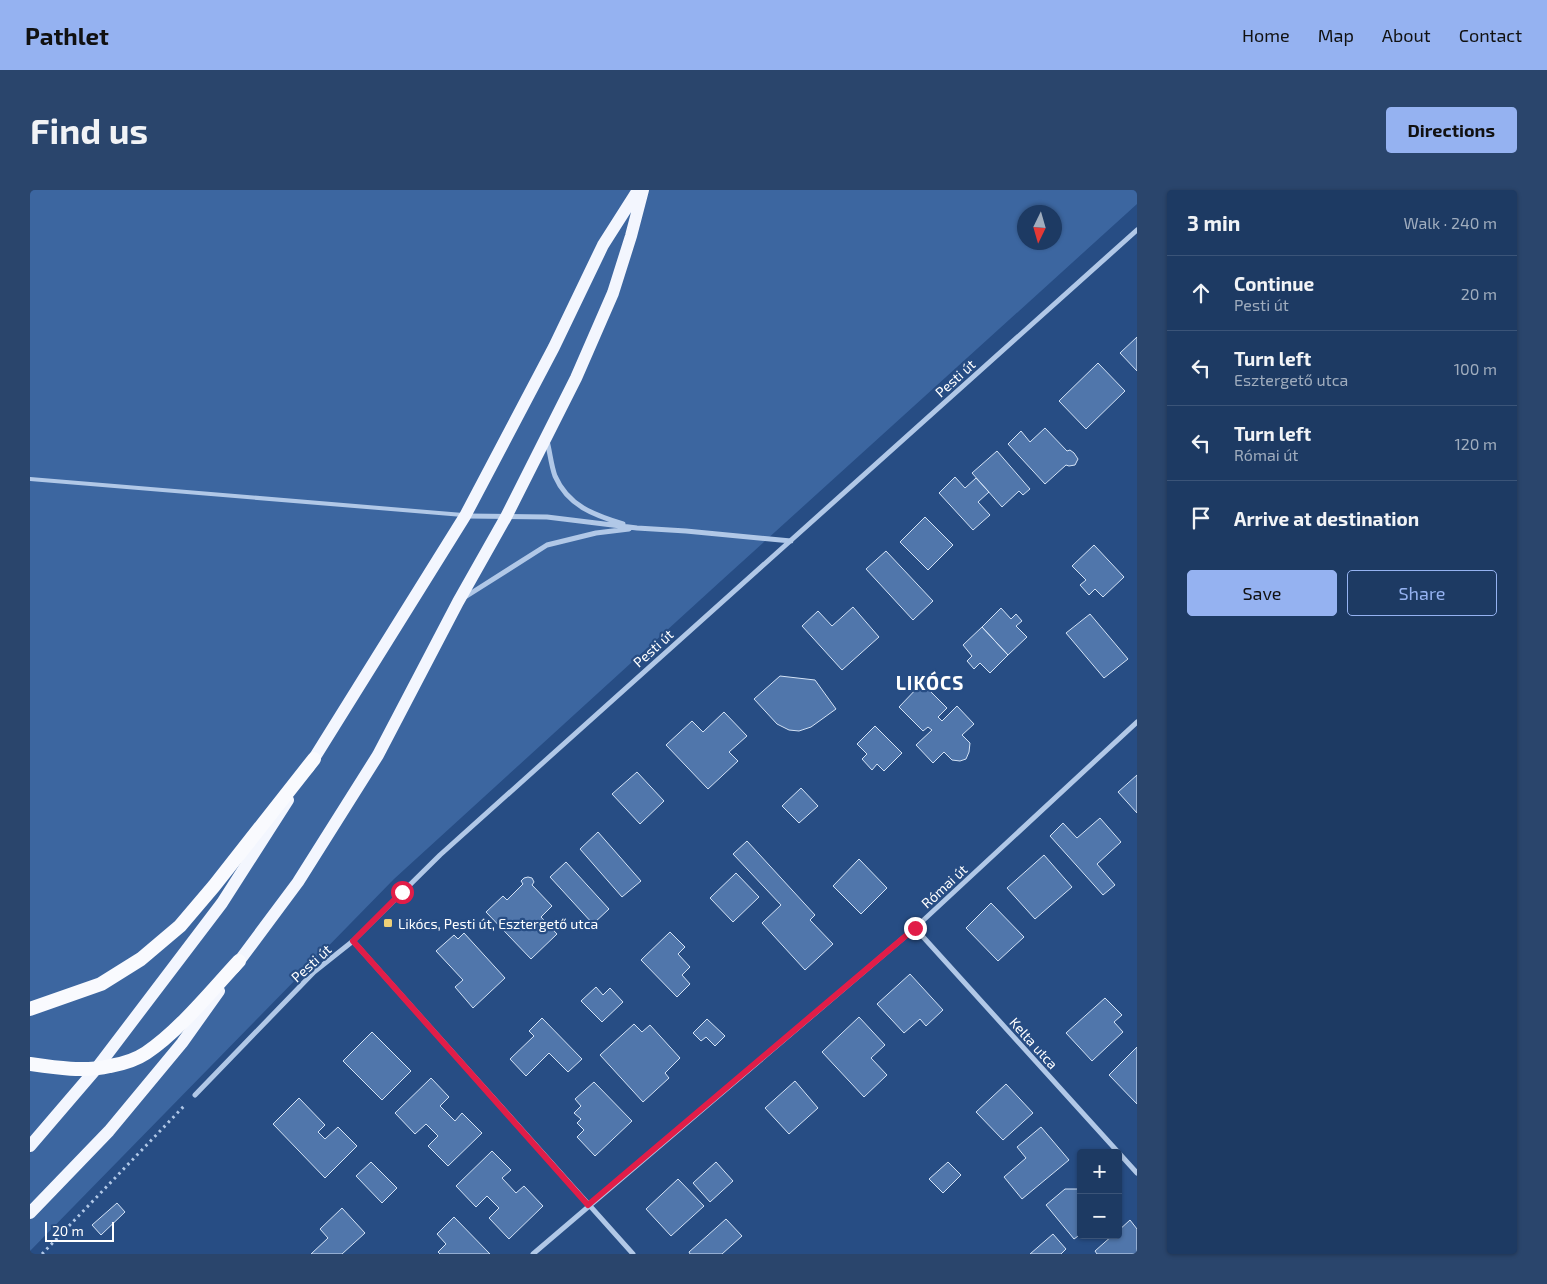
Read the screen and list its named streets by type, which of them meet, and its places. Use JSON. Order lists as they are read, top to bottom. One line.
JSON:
{"streets":{"street":["Pesti út","Római út","Kelta utca"]},"crossings":[["Római út","Kelta utca"]],"districts":["LIKÓCS"],"places":{"transit":["Likócs, Pesti út, Esztergető utca"]},"scale_bar":"20 m","north":"bottom","page":{"header":"Pathlet","nav":["Home","Map","About","Contact"],"buttons":["Directions",["Save","Share"]],"title":"Find us","heading":["3 min","Walk · 240 m"],"list":[["Continue","Pesti út","20 m"],["Turn left","Esztergető utca","100 m"],["Turn left","Római út","120 m"],"Arrive at destination"],"map_buttons":["+","−"],"scale":"20 m"}}
